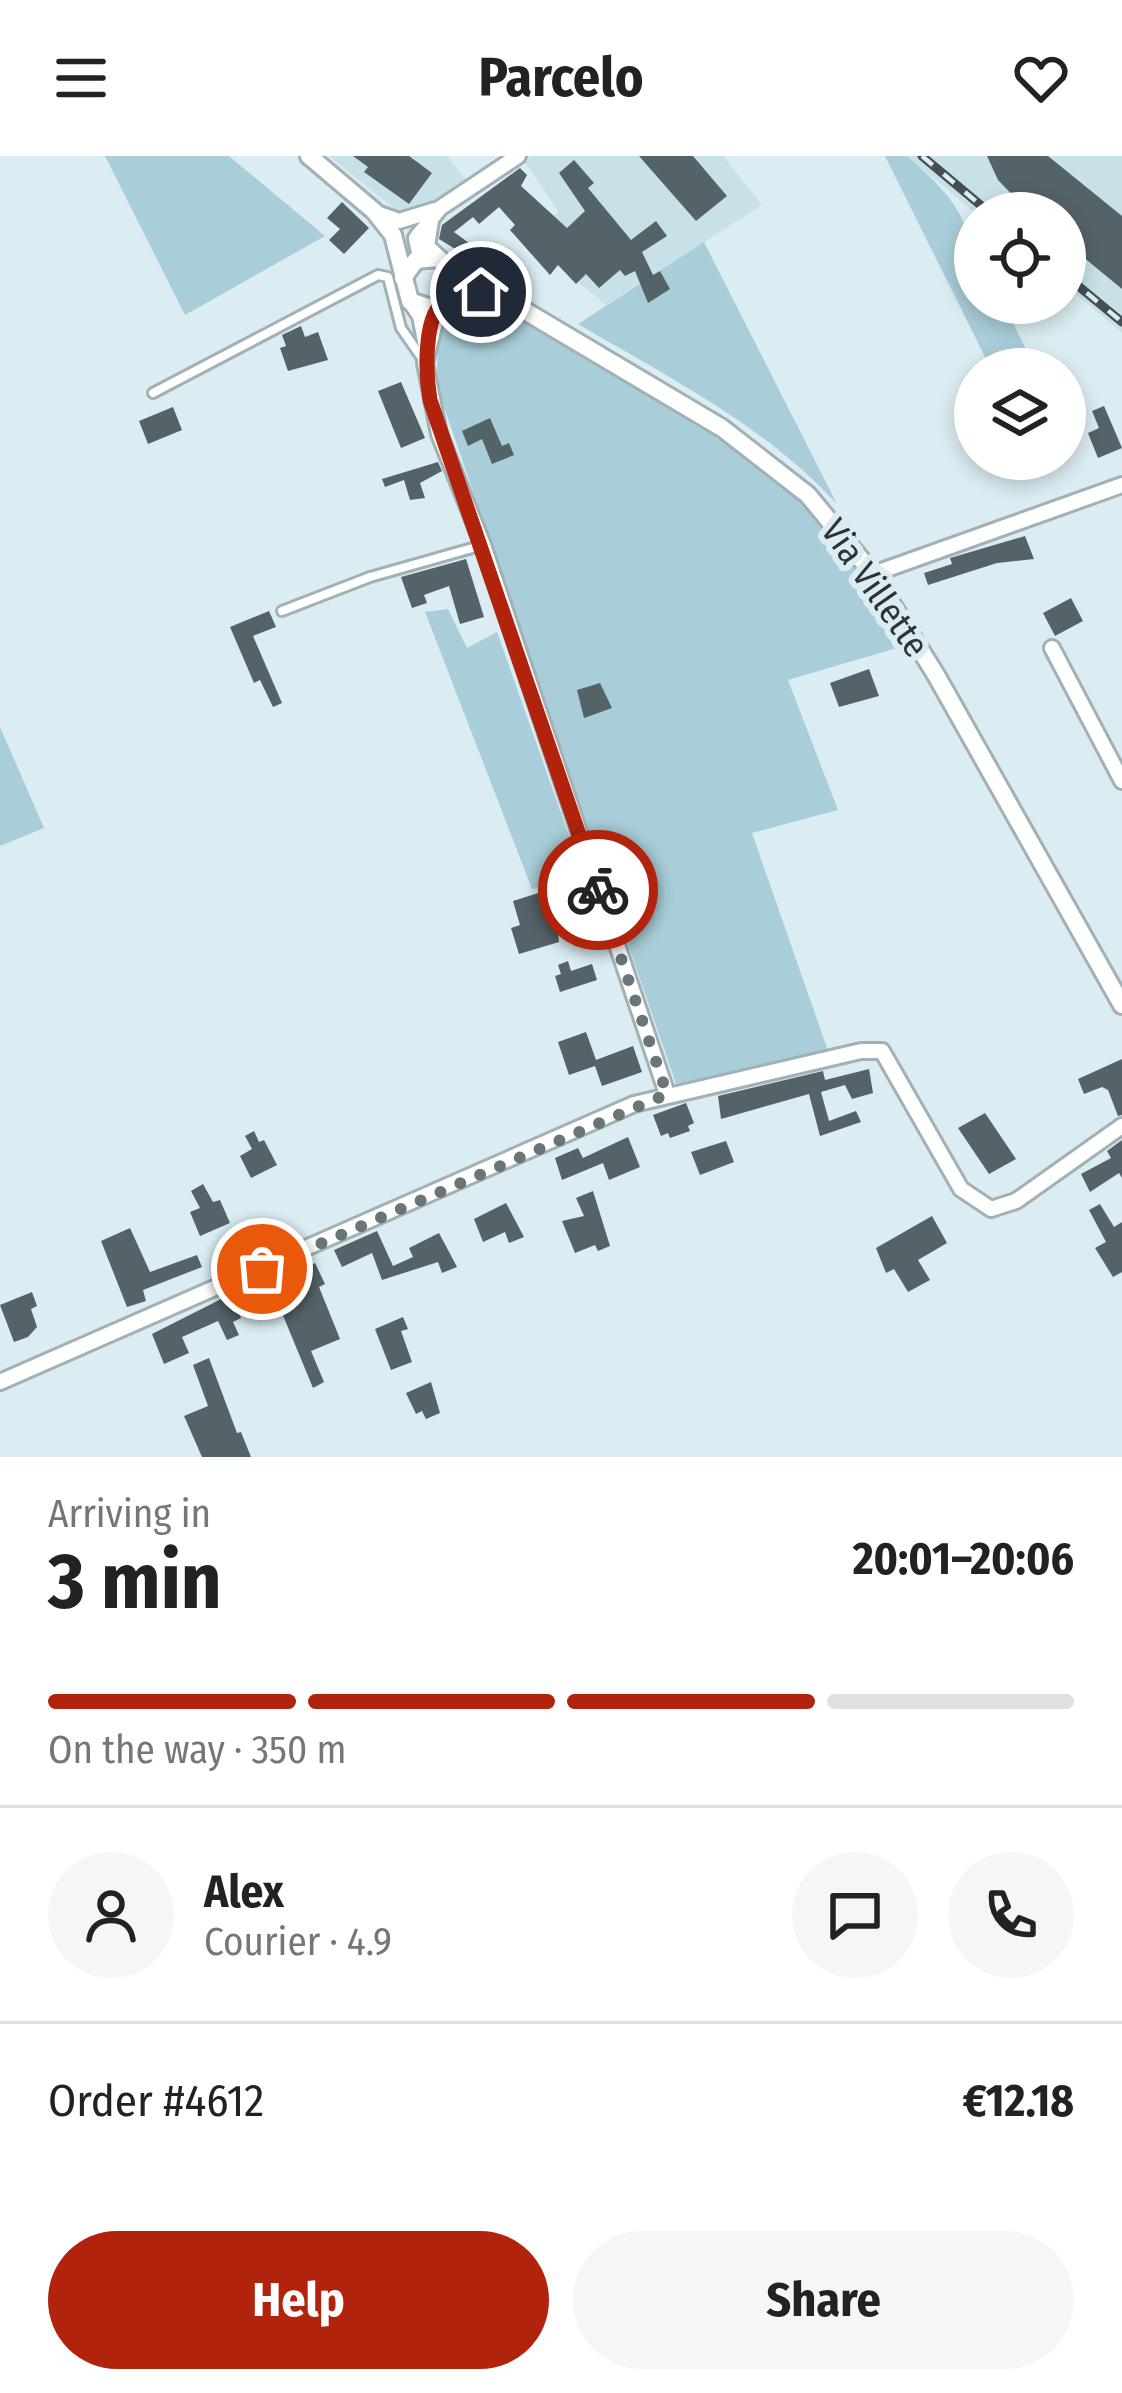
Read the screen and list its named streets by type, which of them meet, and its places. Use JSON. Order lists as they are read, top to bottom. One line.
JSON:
{"streets":{"street":["Via Villette"]},"page":{"header":"Parcelo","heading":["3 min","Arriving in","20:01–20:06"],"panel":["Alex","Courier · 4.9","Order #4612","€12.18"],"bar":"On the way · 350 m","buttons":["Help","Share"]}}
